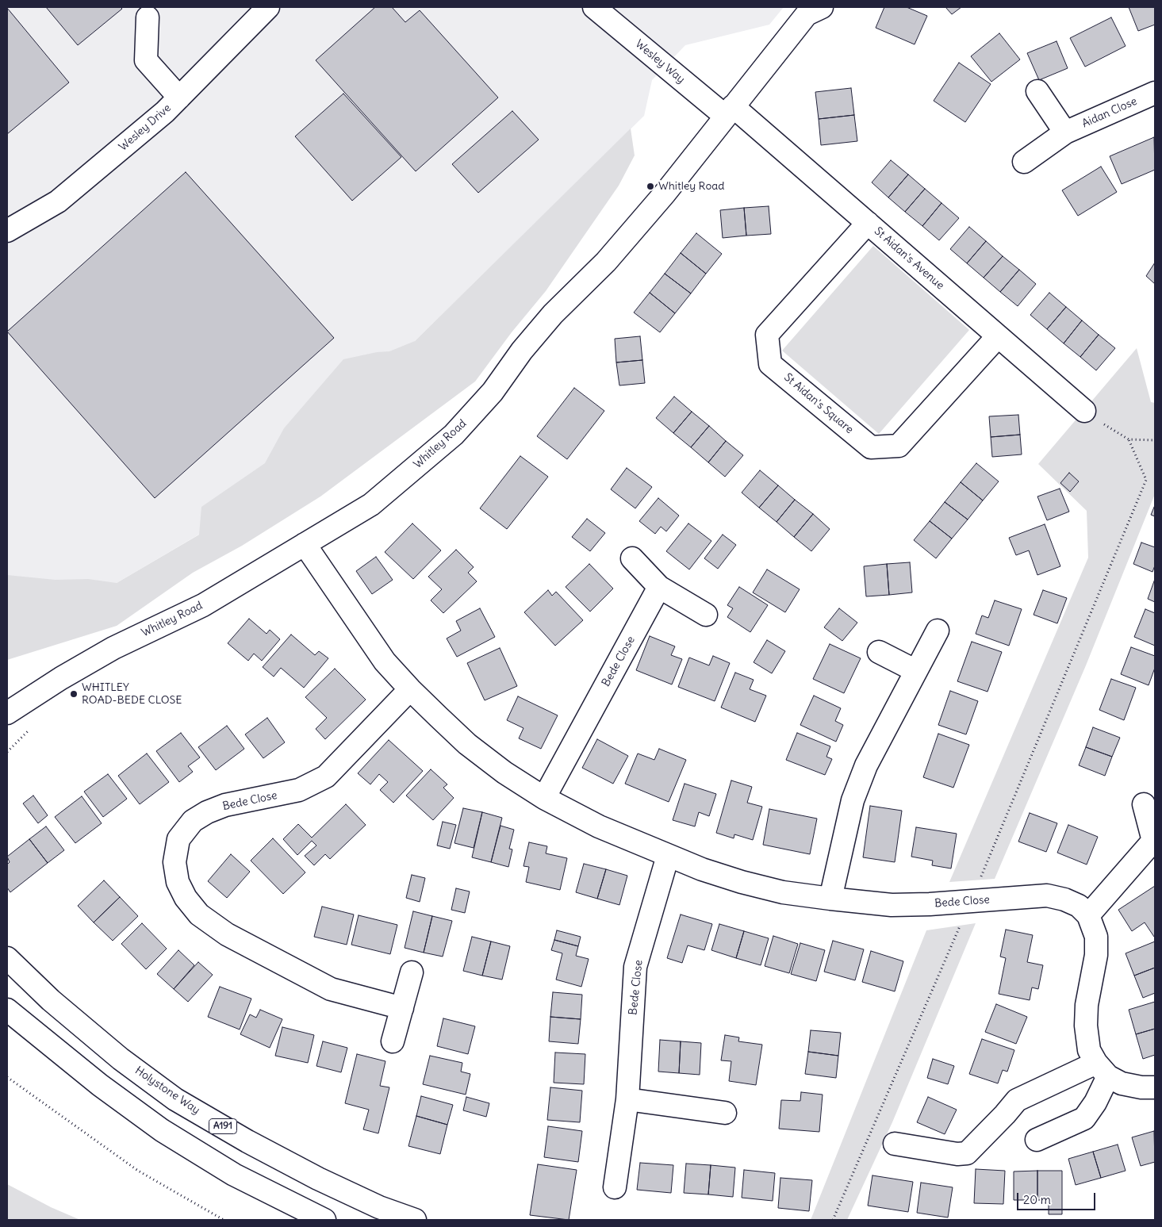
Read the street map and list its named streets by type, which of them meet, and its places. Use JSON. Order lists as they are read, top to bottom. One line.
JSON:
{"streets":{"street":["Wesley Way","Aidan Close","Wesley Drive","St Aidan's Avenue","St Aidan's Square","Whitley Road","Bede Close","Holystone Way","A191"]},"crossings":[["Wesley Way","St Aidan's Avenue"],["Wesley Way","Whitley Road"],["St Aidan's Avenue","St Aidan's Square"],["St Aidan's Avenue","Whitley Road"],["Whitley Road","Bede Close"]],"places":["Whitley Road","WHITLEY ROAD-BEDE CLOSE"],"scale_bar":"20 m"}
